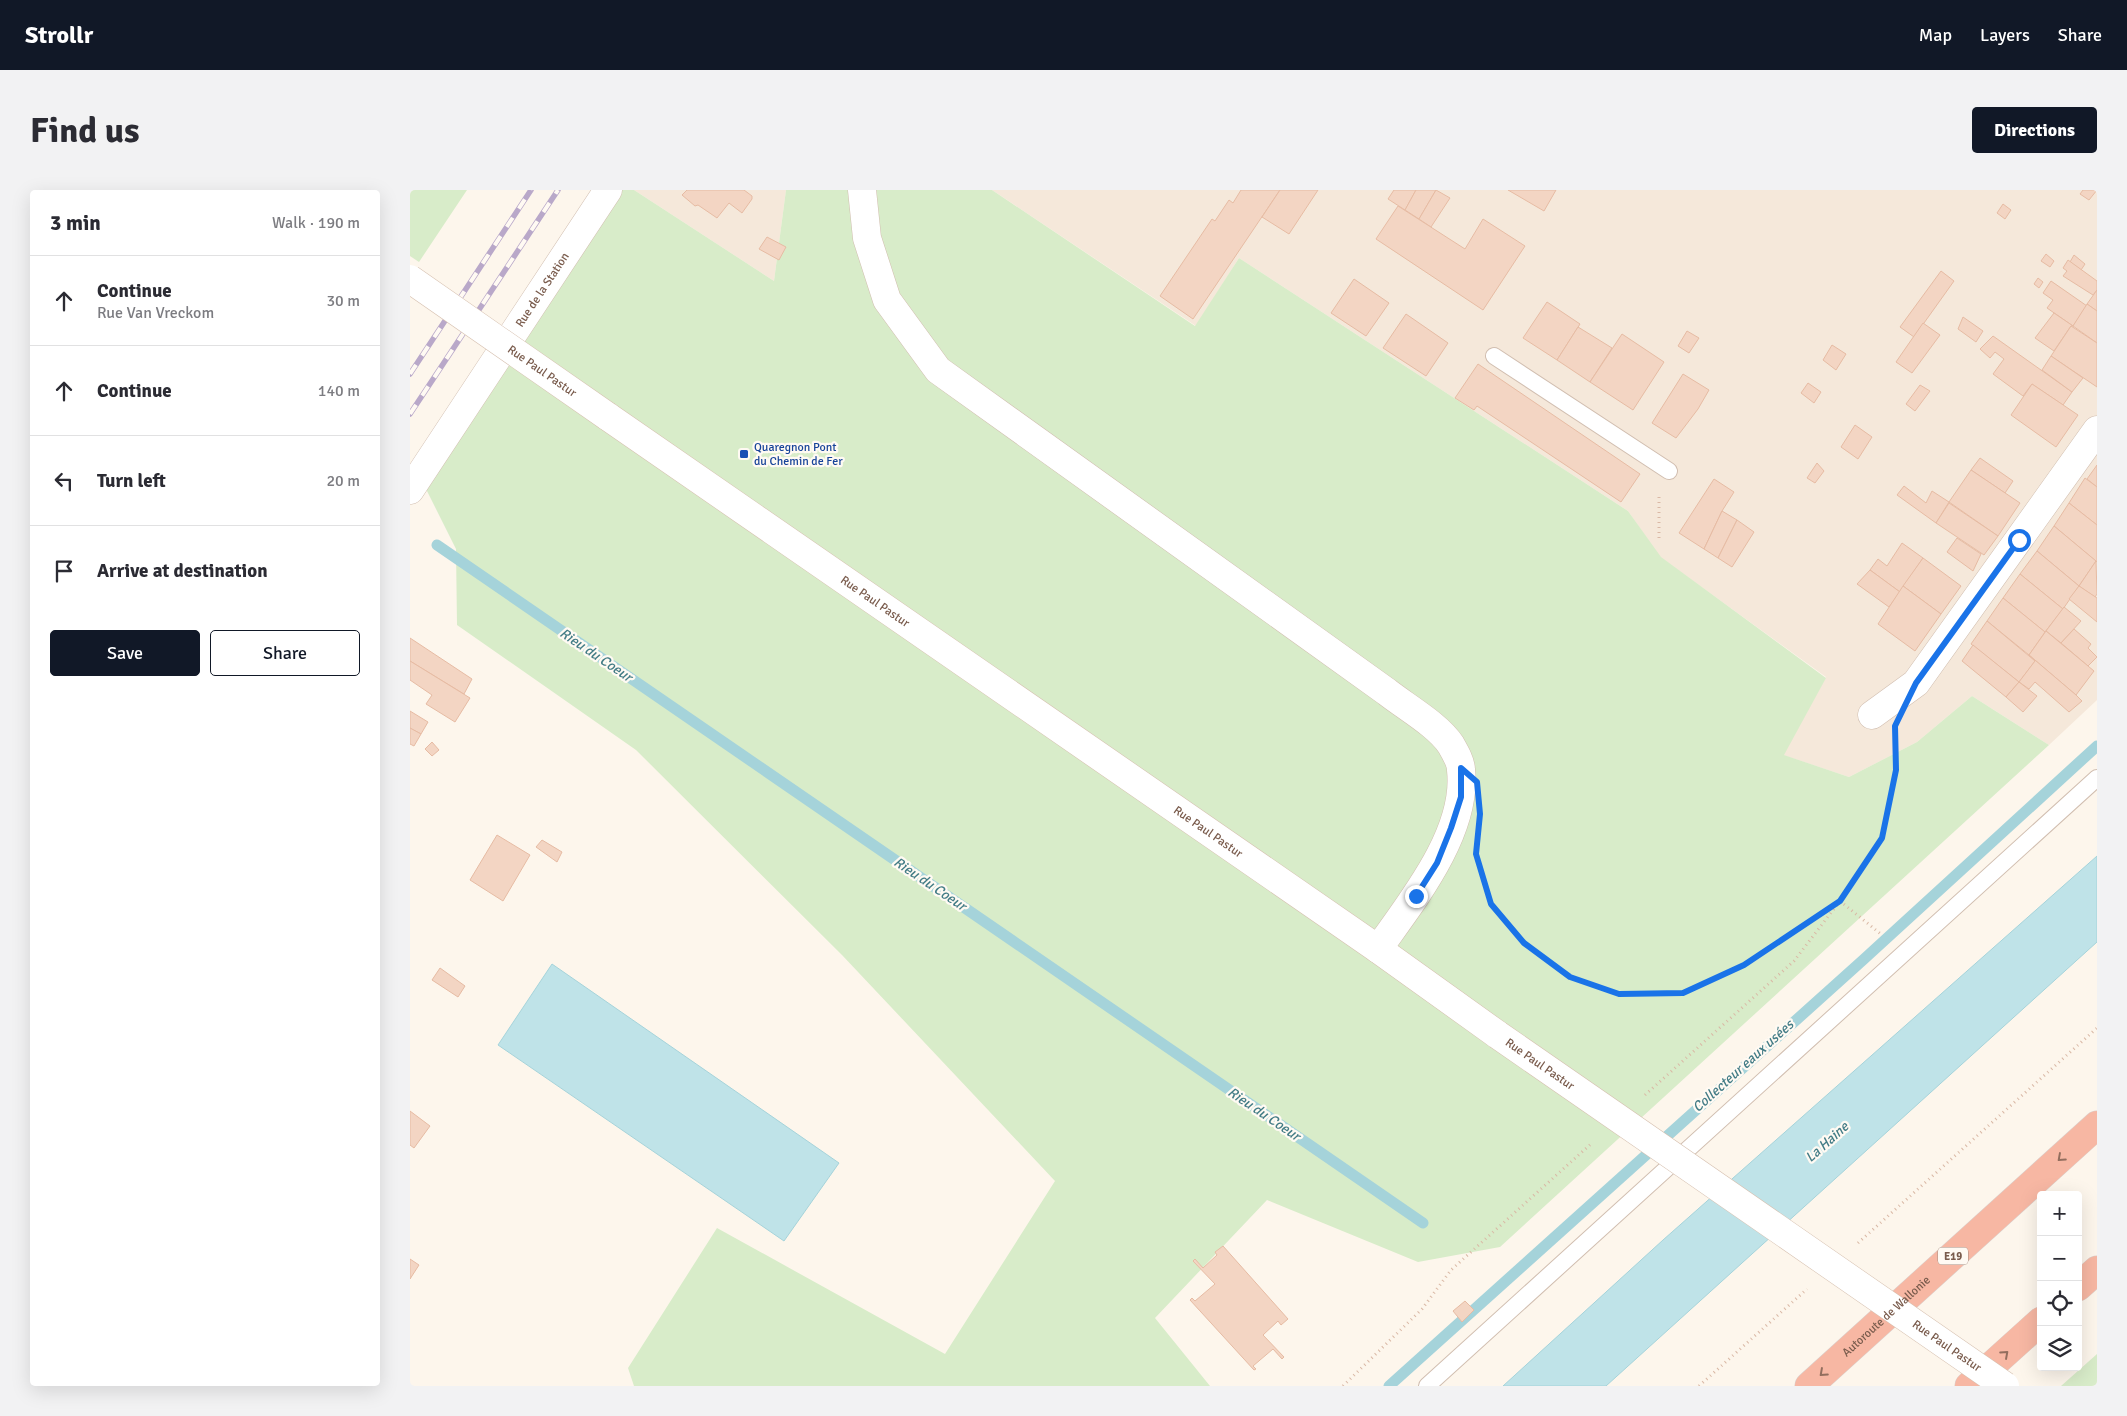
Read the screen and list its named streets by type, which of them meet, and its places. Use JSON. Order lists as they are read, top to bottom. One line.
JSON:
{"streets":{"highway":["E19","Autoroute de Wallonie"],"main road":["Rue de la Station","Rue Paul Pastur"]},"one_way":["Autoroute de Wallonie"],"water":["Rieu du Coeur","Collecteur eaux usées","La Haine"],"places":{"transit":["Quaregnon Pont du Chemin de Fer"]},"page":{"header":"Strollr","nav":["Map","Layers","Share"],"buttons":["Directions",["Save","Share"]],"title":"Find us","heading":["3 min","Walk · 190 m"],"list":[["Continue","Rue Van Vreckom","30 m"],["Continue","140 m"],["Turn left","20 m"],"Arrive at destination"],"map_buttons":["+","−"]}}
